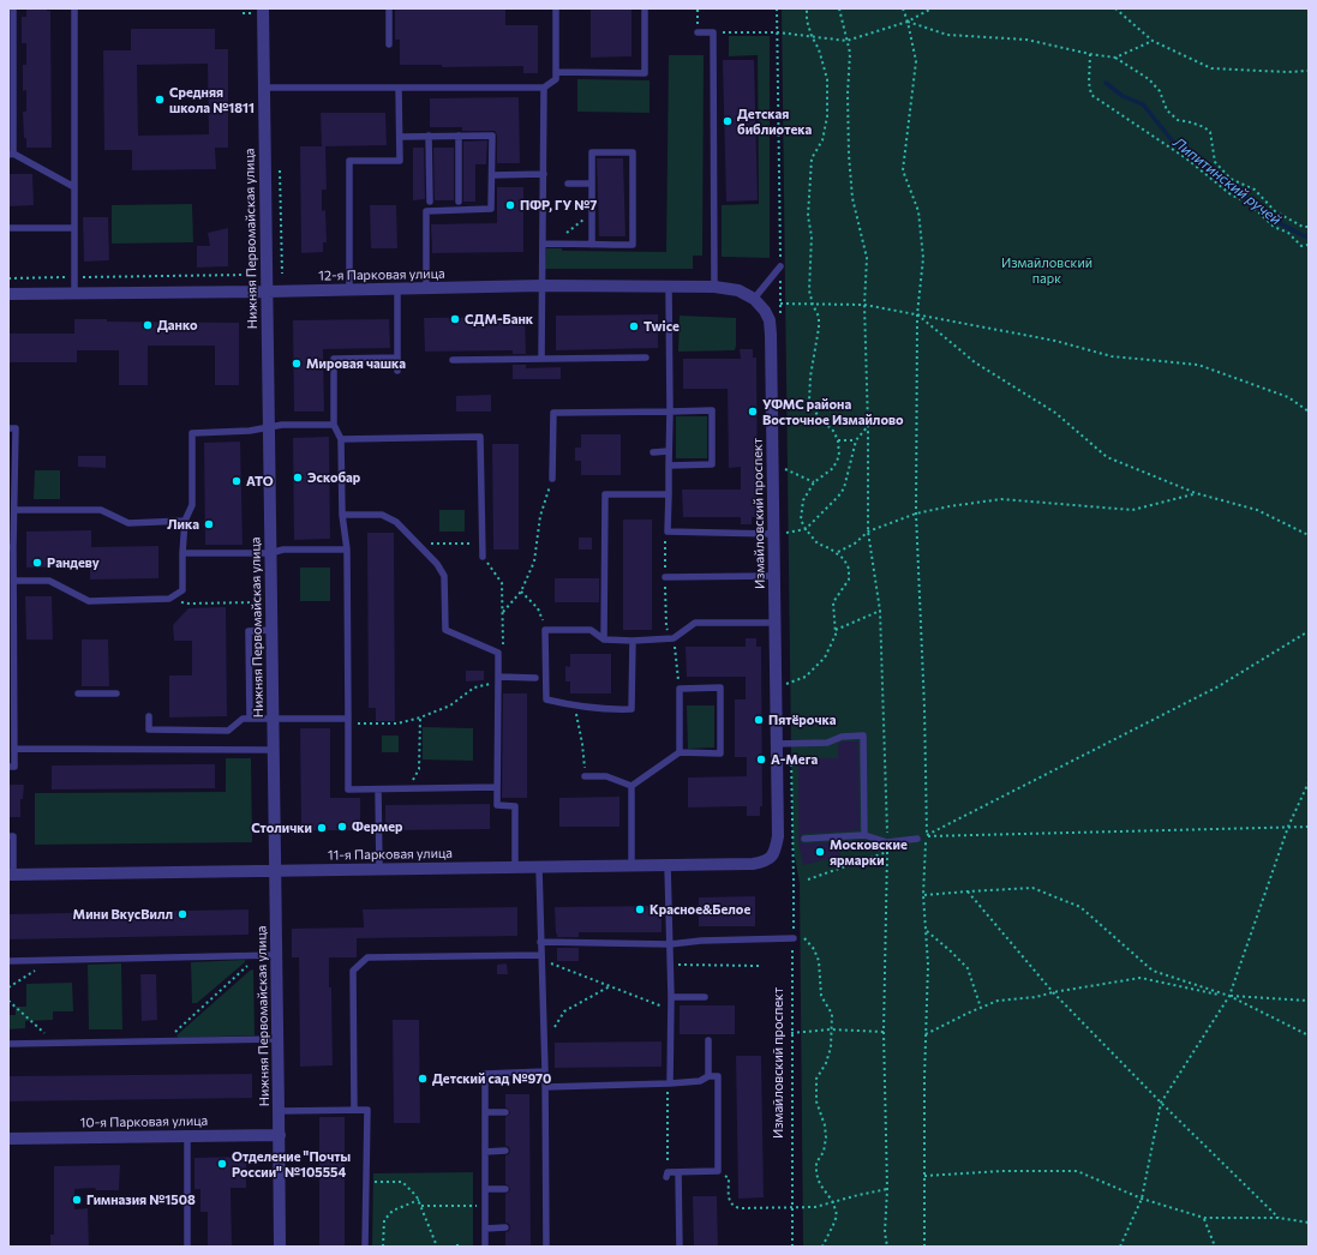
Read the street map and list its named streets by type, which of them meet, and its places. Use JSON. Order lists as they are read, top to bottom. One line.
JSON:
{"streets":{"street":["Нижняя Первомайская улица","12-я Парковая улица","Измайловский проспект","11-я Парковая улица","10-я Парковая улица"]},"crossings":[["Нижняя Первомайская улица","12-я Парковая улица"],["Нижняя Первомайская улица","11-я Парковая улица"],["Нижняя Первомайская улица","10-я Парковая улица"],["12-я Парковая улица","Измайловский проспект"],["Измайловский проспект","11-я Парковая улица"]],"water":["Липитинский ручей"],"parks":["Измайловский парк"],"places":["Средняя школа №1811","Детская библиотека","ПФР, ГУ №7","СДМ-Банк","Данко","Twice","Мировая чашка","УФМС района Восточное Измайлово","Эскобар","АТО","Лика","Рандеву","Пятёрочка","А-Мега","Фермер","Столички","Московские ярмарки","Красное&Белое","Мини ВкусВилл","Детский сад №970","Отделение \"Почты России\" №105554","Гимназия №1508"]}
